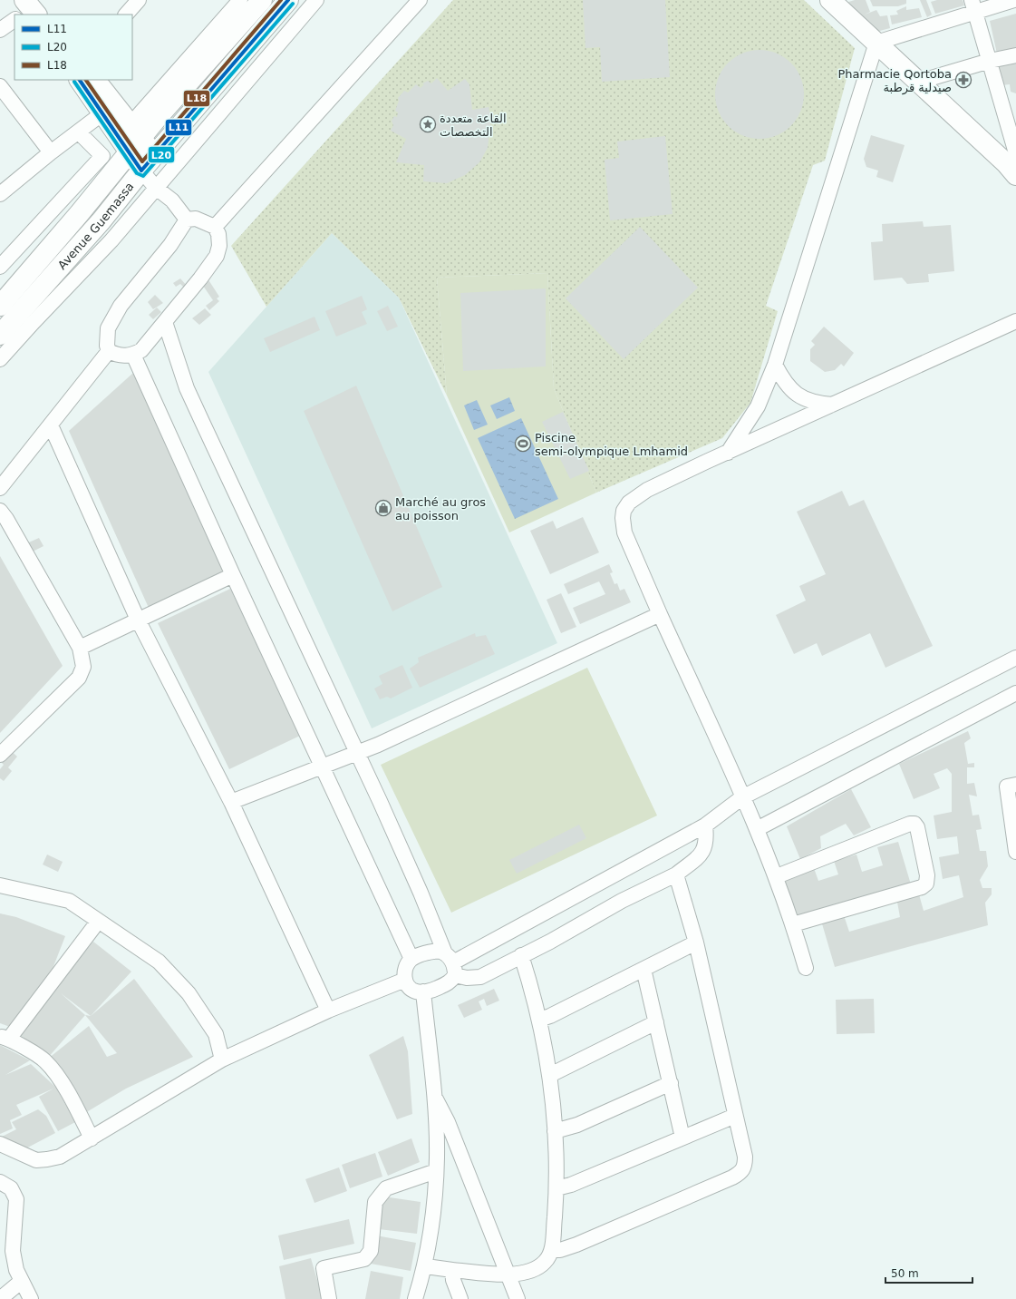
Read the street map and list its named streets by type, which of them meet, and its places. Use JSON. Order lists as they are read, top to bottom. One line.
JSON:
{"streets":{"main road":["Avenue Guemassa"]},"places":{"pharmacy":["Pharmacie Qortoba صيدلية قرطبة"],"place":["القاعة متعددة التخصصات"],"sports":["Piscine semi-olympique Lmhamid"],"shop":["Marché au gros au poisson"]},"lines":["transit line L11","transit line L18","transit line L20"],"legend":["L11","L20","L18"],"scale_bar":"50 m"}
